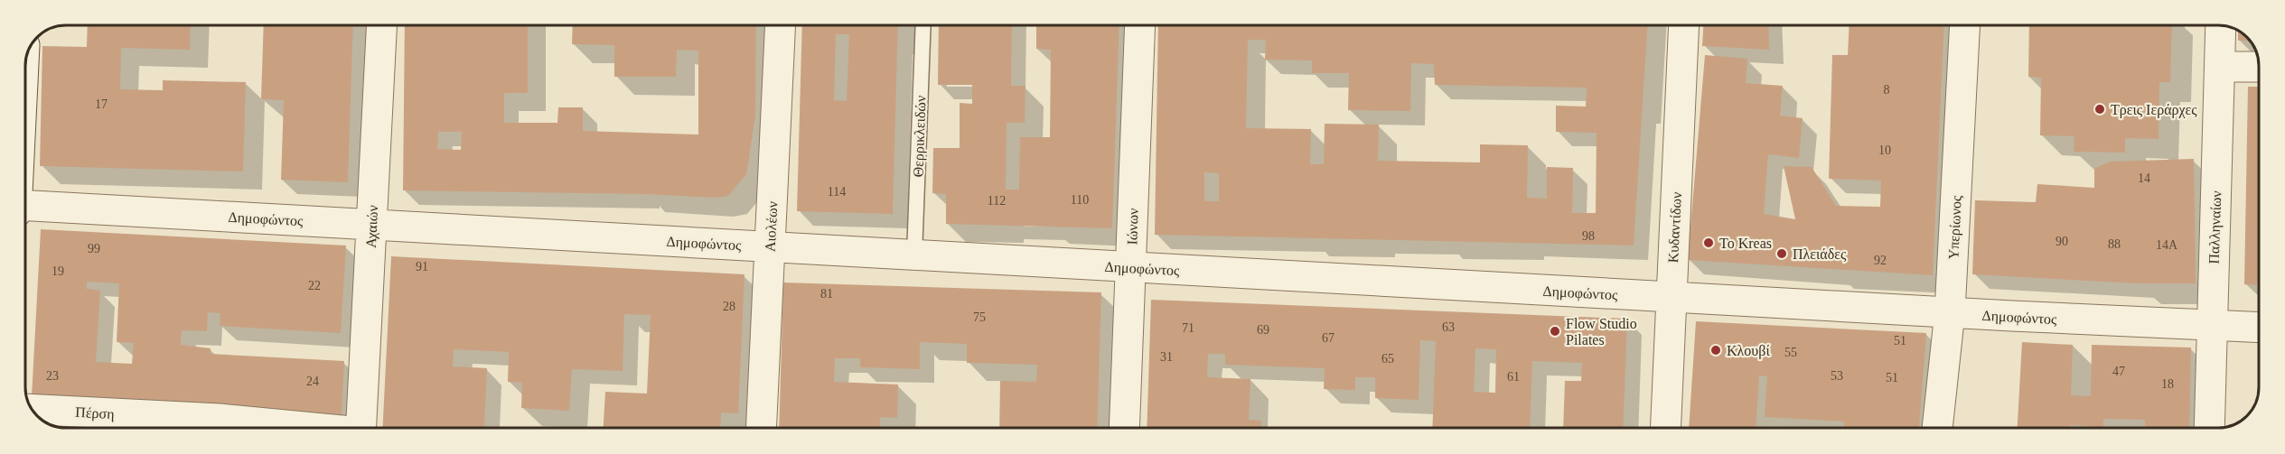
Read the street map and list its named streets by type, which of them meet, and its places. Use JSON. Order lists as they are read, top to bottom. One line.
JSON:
{"streets":{"street":["Δημοφώντος","Αχαιών","Αιολέων","Ιώνων","Κυδαντίδων","Υπερίωνος","Παλληναίων","Πέρση"],"lane":["Θερρικλειδών"]},"crossings":[["Θερρικλειδών","Δημοφώντος"],["Δημοφώντος","Αχαιών"],["Δημοφώντος","Αιολέων"],["Δημοφώντος","Ιώνων"],["Δημοφώντος","Κυδαντίδων"],["Δημοφώντος","Υπερίωνος"],["Δημοφώντος","Παλληναίων"]],"places":["Τρεις Ιεράρχες","To Kreas","Πλειάδες","Flow Studio Pilates","Κλουβί"],"house_numbers":["8","17","10","14","114","110","112","98","90","88","14A","99","92","91","19","22","81","28","75","63","71","69","67","51","55","31","65","47","23","53","61","51","24","18"]}
